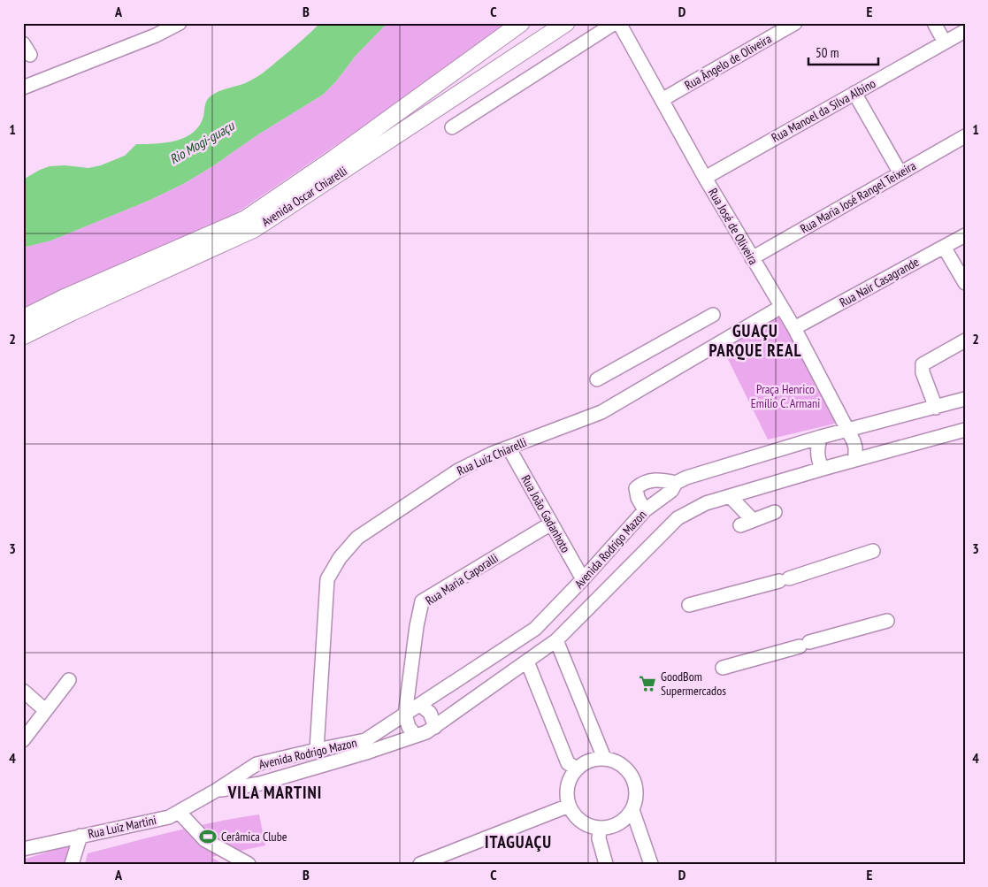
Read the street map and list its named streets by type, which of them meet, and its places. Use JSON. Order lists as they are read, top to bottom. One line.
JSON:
{"streets":{"main road":["Avenida Oscar Chiarelli"],"street":["Rua Ângelo de Oliveira","Rua Manoel da Silva Albino","Rua Maria José Rangel Teixeira","Rua José de Oliveira","Rua Nair Casagrande","Rua Luiz Chiarelli","Rua João Gadanhoto","Avenida Rodrigo Mazon","Rua Maria Caporalli","Rua Luiz Martini"]},"crossings":[["Rua Ângelo de Oliveira","Rua José de Oliveira"],["Rua Manoel da Silva Albino","Rua José de Oliveira"],["Rua Maria José Rangel Teixeira","Rua José de Oliveira"],["Rua José de Oliveira","Rua Nair Casagrande"],["Rua José de Oliveira","Rua Luiz Chiarelli"],["Rua José de Oliveira","Avenida Rodrigo Mazon"],["Rua Luiz Chiarelli","Rua João Gadanhoto"],["Rua Luiz Chiarelli","Avenida Rodrigo Mazon"],["Rua João Gadanhoto","Avenida Rodrigo Mazon"],["Rua João Gadanhoto","Rua Maria Caporalli"],["Avenida Rodrigo Mazon","Rua Maria Caporalli"],["Avenida Rodrigo Mazon","Rua Luiz Martini"]],"districts":["GUAÇU PARQUE REAL","VILA MARTINI","ITAGUAÇU"],"water":["Rio Mogi-guaçu"],"parks":["Praça Henrico Emílio C. Armani"],"places":{"supermarket":["GoodBom Supermercados"],"sports":["Cerâmica Clube"]},"scale_bar":"50 m","grid":{"columns":["A","B","C","D","E"],"rows":["1","2","3","4"]}}
